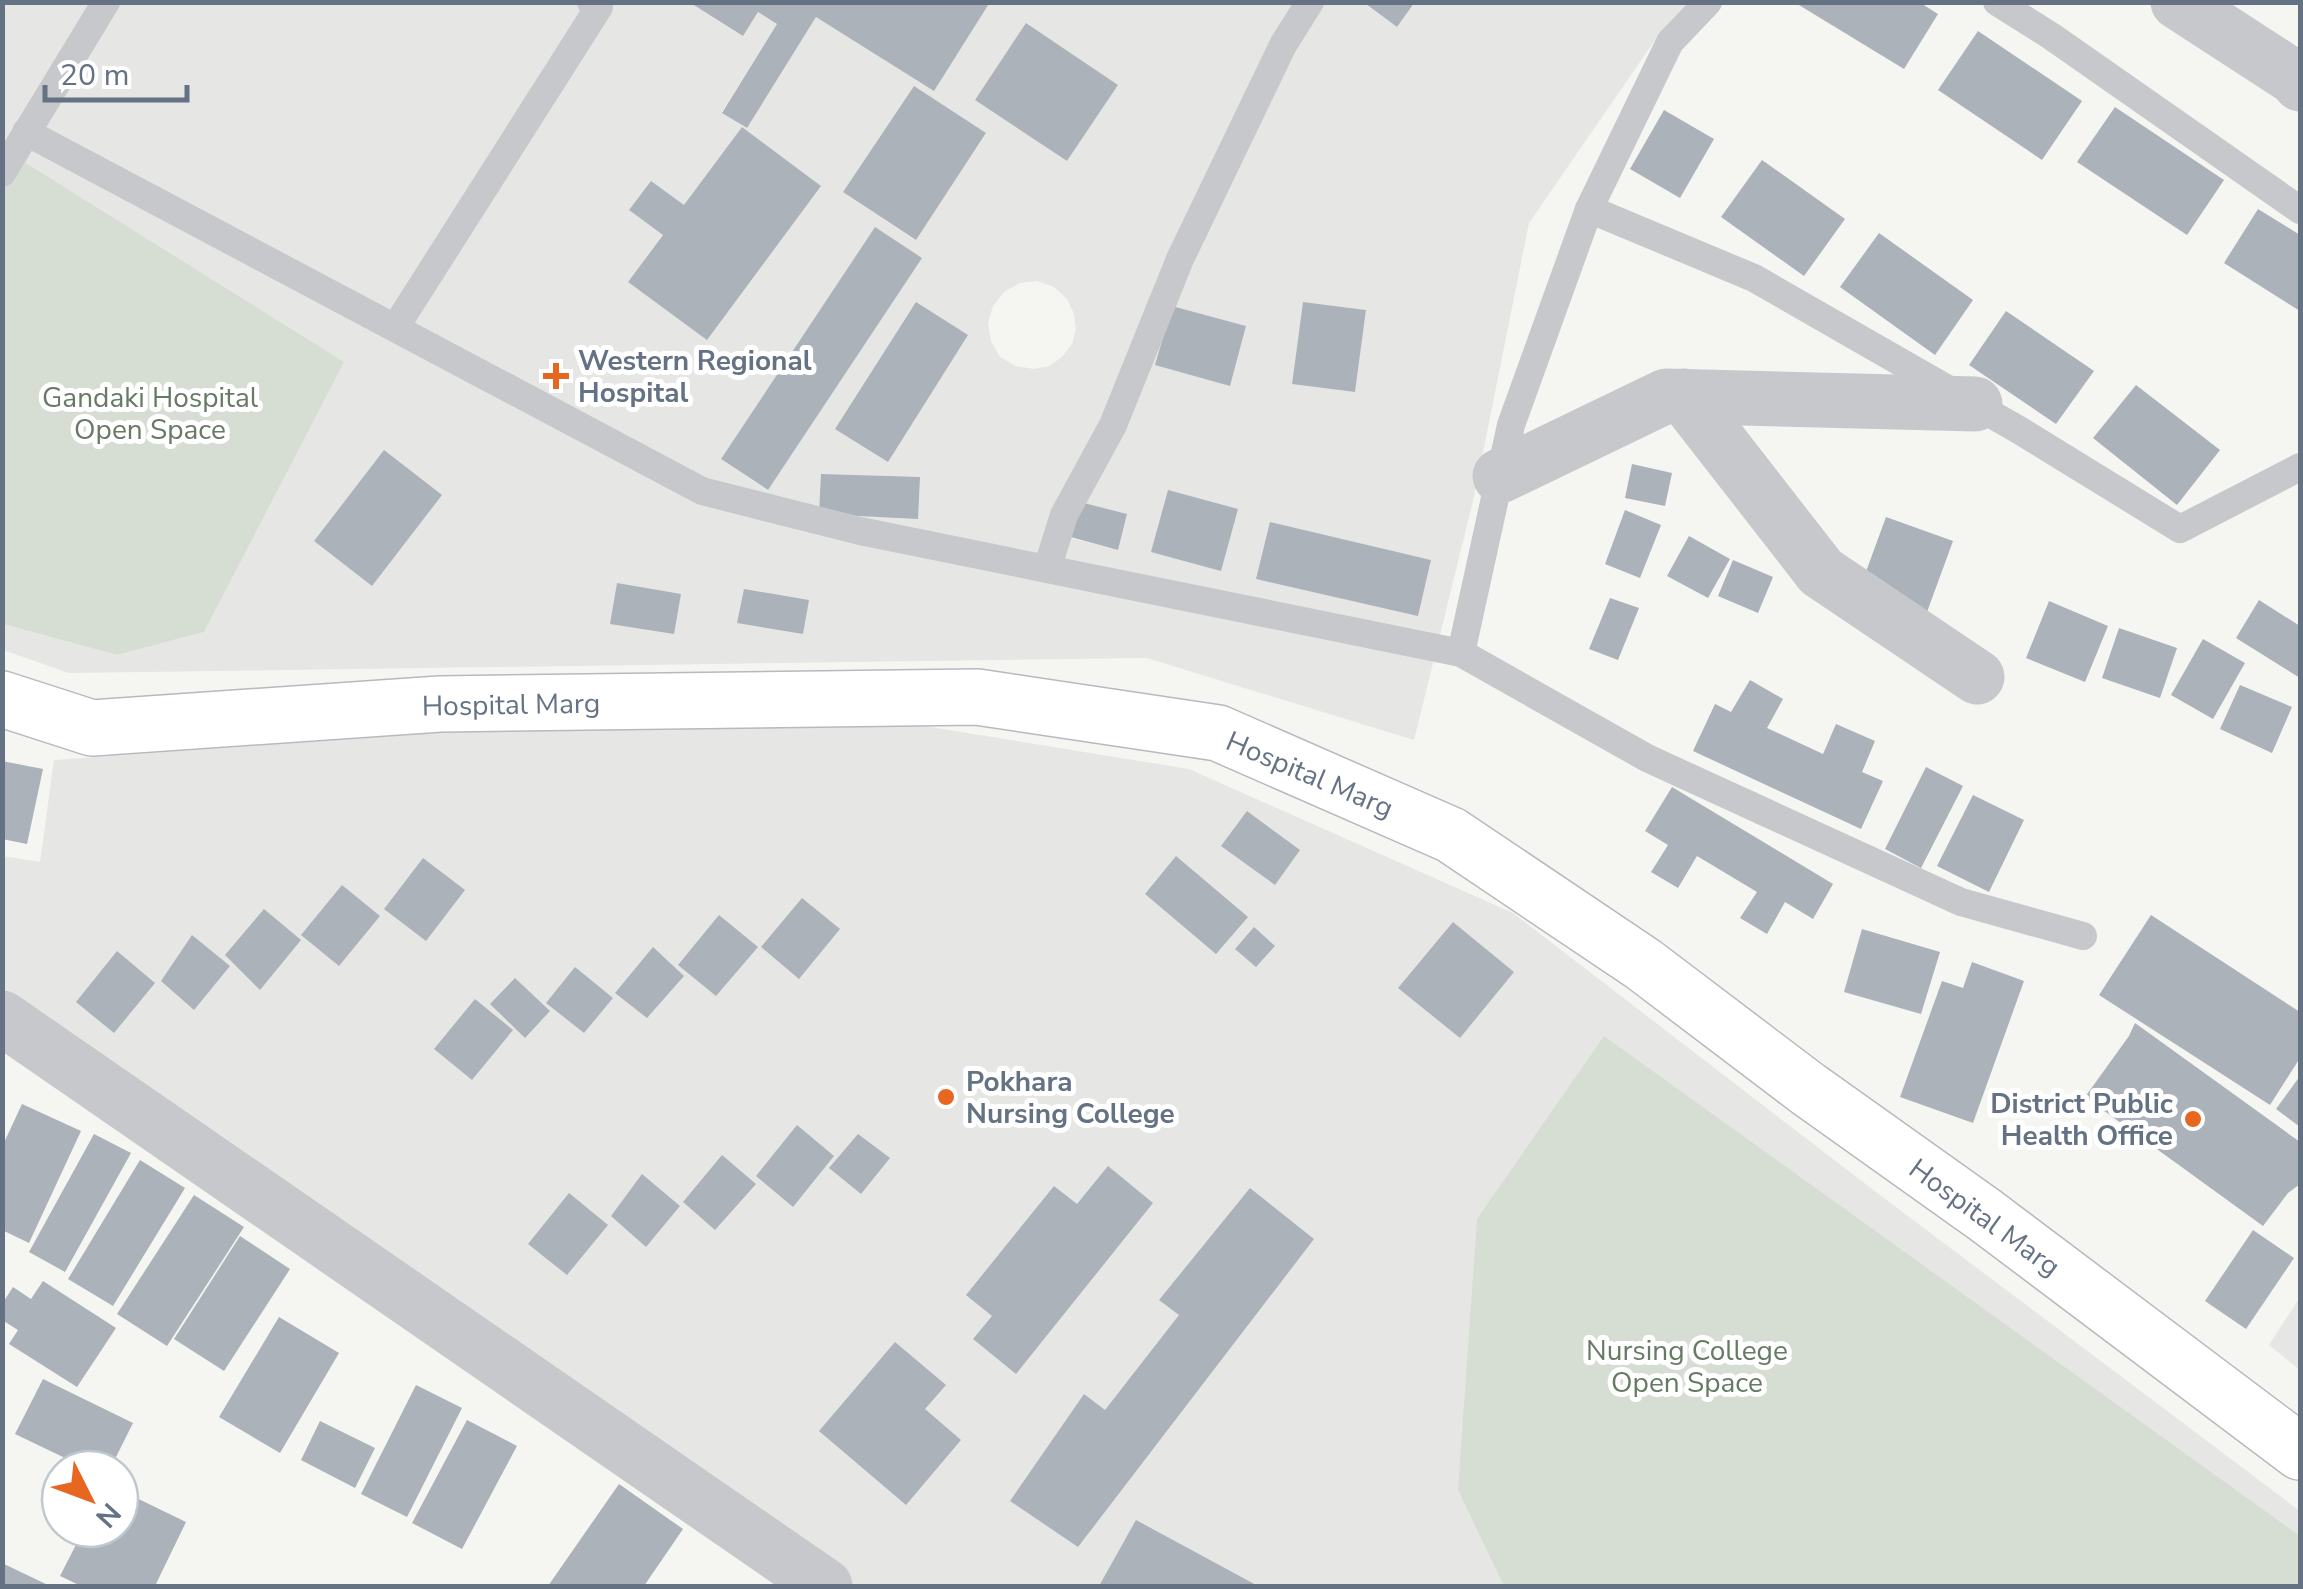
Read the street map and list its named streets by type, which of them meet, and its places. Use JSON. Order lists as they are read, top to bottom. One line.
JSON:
{"streets":{"main road":["Hospital Marg"]},"parks":["Gandaki Hospital Open Space","Nursing College Open Space"],"places":{"health":["Western Regional Hospital"],"other":["Pokhara Nursing College","District Public Health Office"]},"scale_bar":"20 m","north":"bottom right"}
